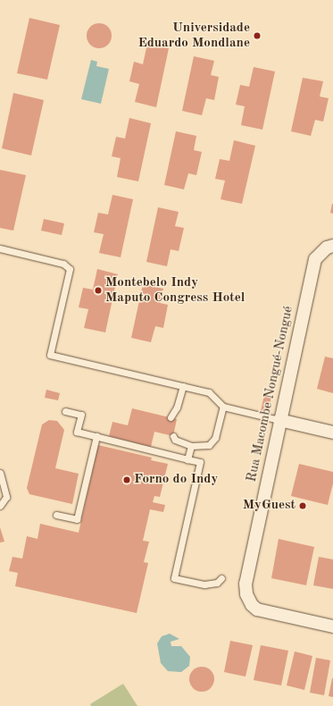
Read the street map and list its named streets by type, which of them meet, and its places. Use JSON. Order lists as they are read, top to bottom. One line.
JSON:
{"streets":{"street":["Rua Macombe Nongué-Nongué"]},"places":["Universidade Eduardo Mondlane","Montebelo Indy Maputo Congress Hotel","Forno do Indy","MyGuest"]}
